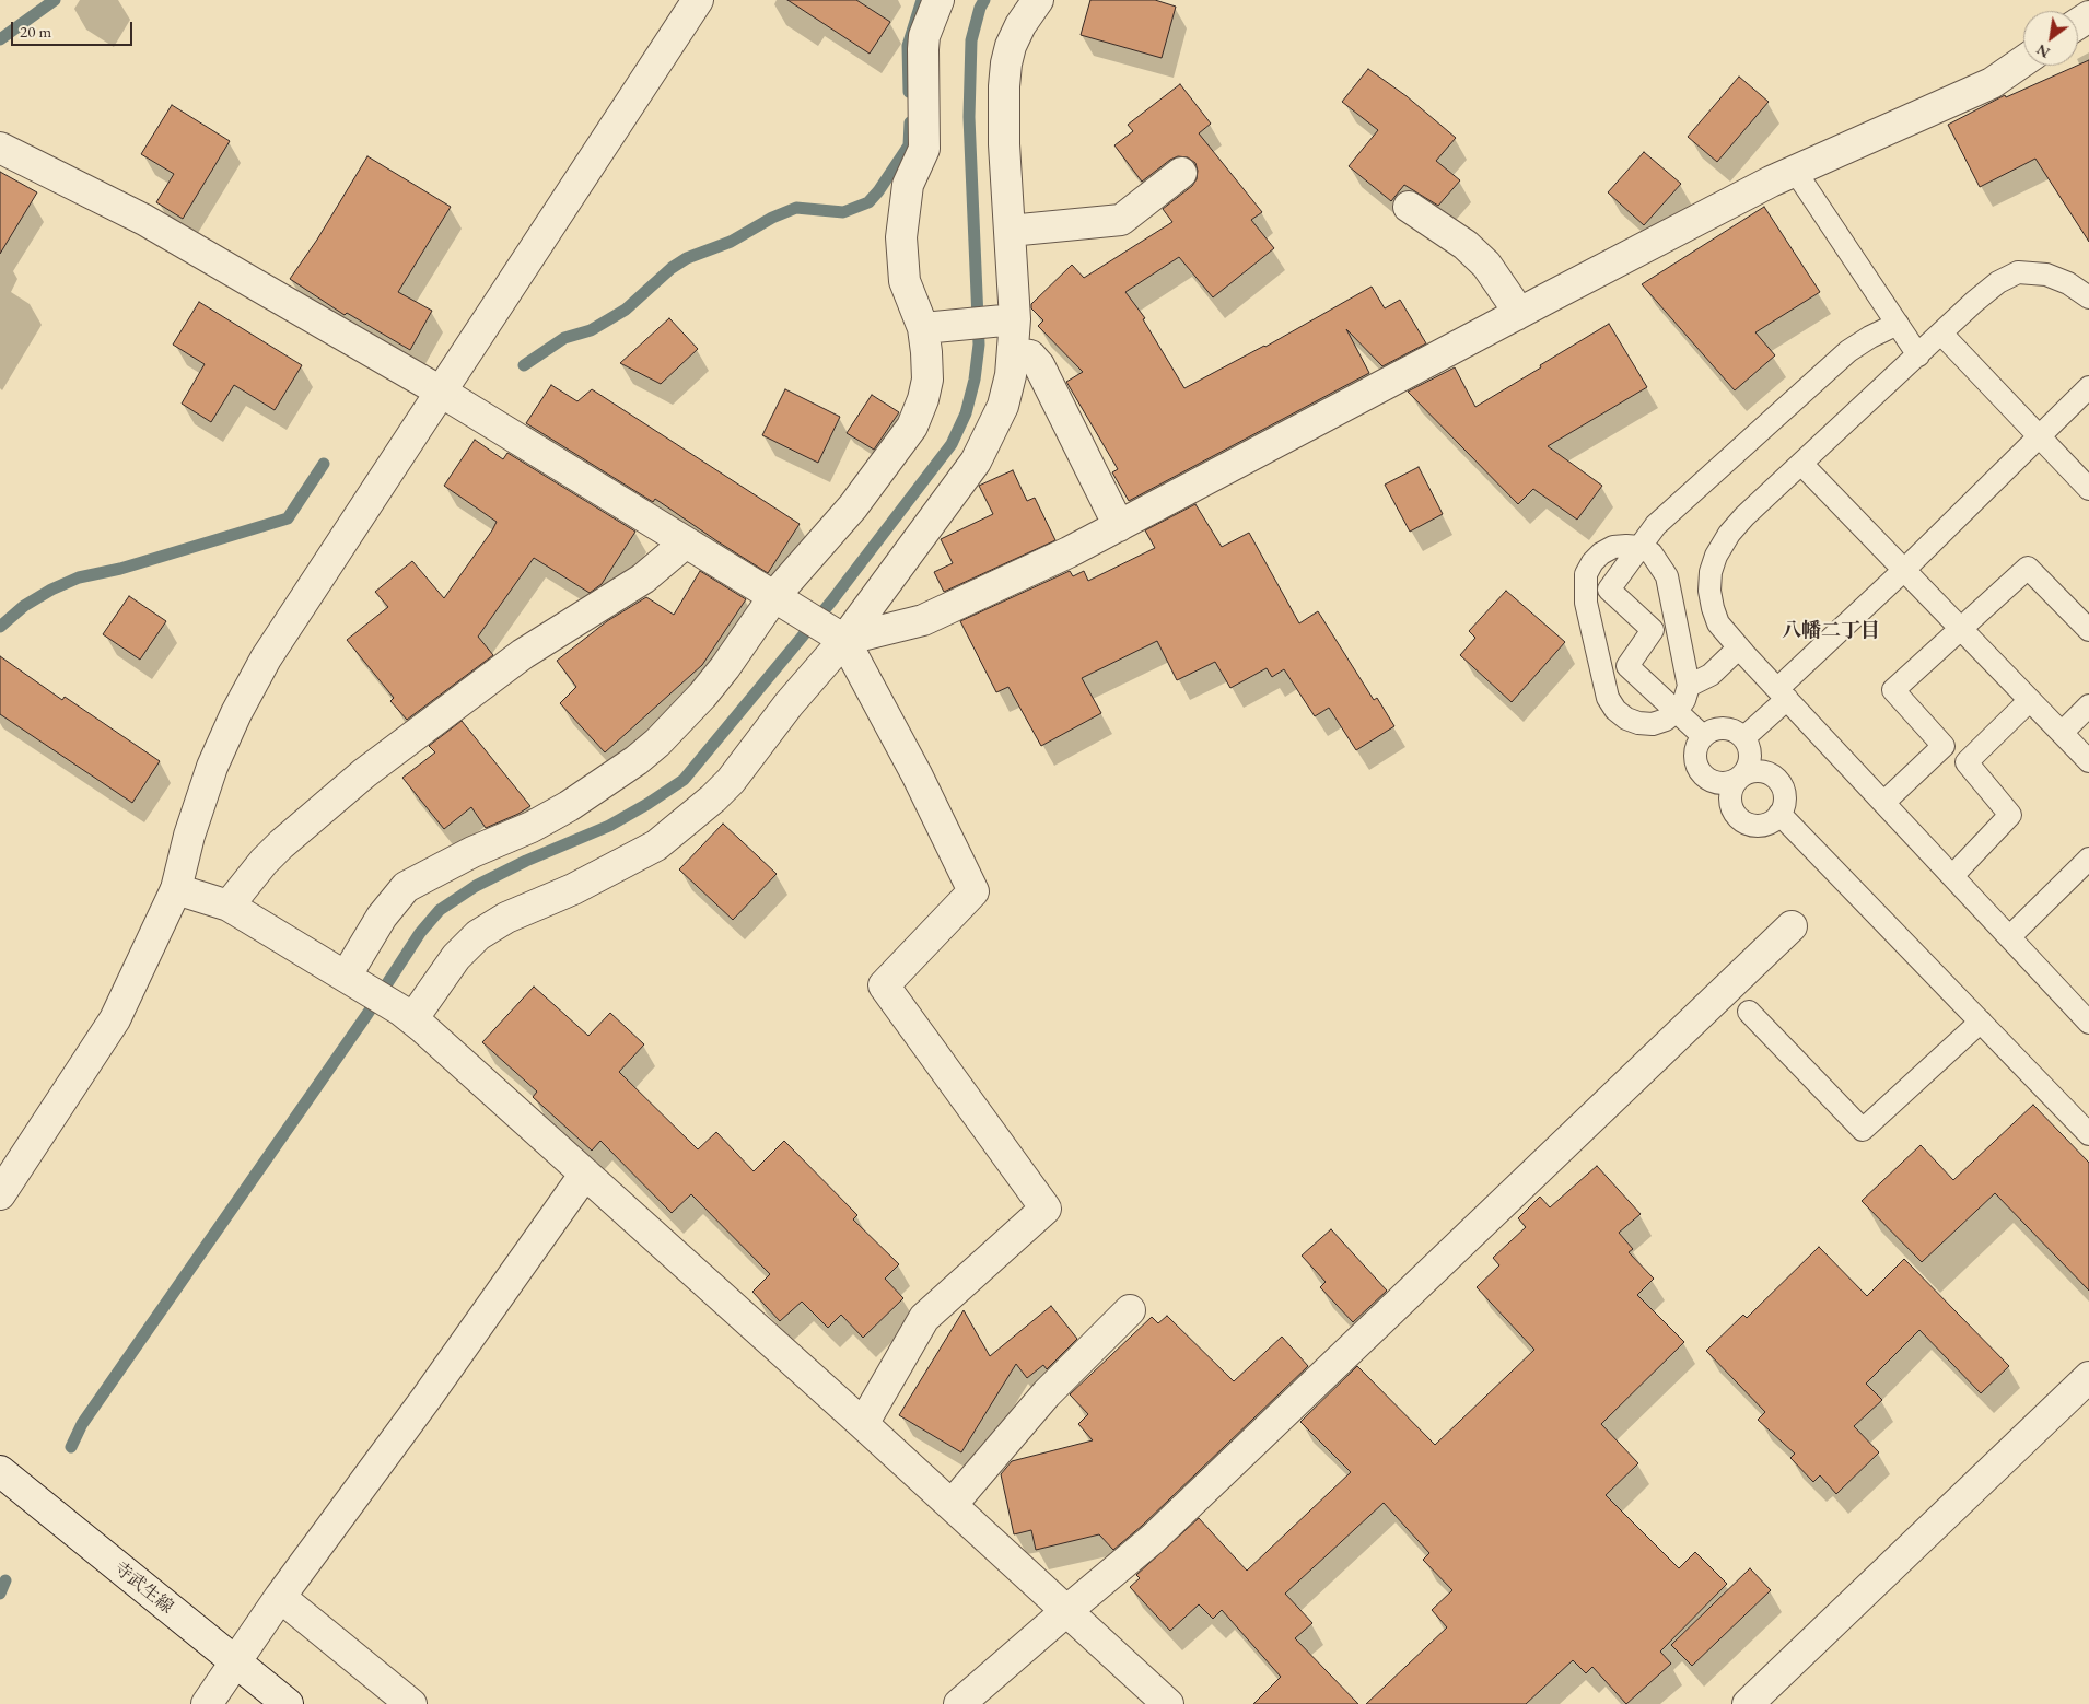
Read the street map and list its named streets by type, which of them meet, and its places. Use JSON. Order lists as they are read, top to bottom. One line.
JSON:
{"streets":{"street":["寺武生線"]},"districts":["八幡二丁目"],"scale_bar":"20 m","north":"bottom left"}
